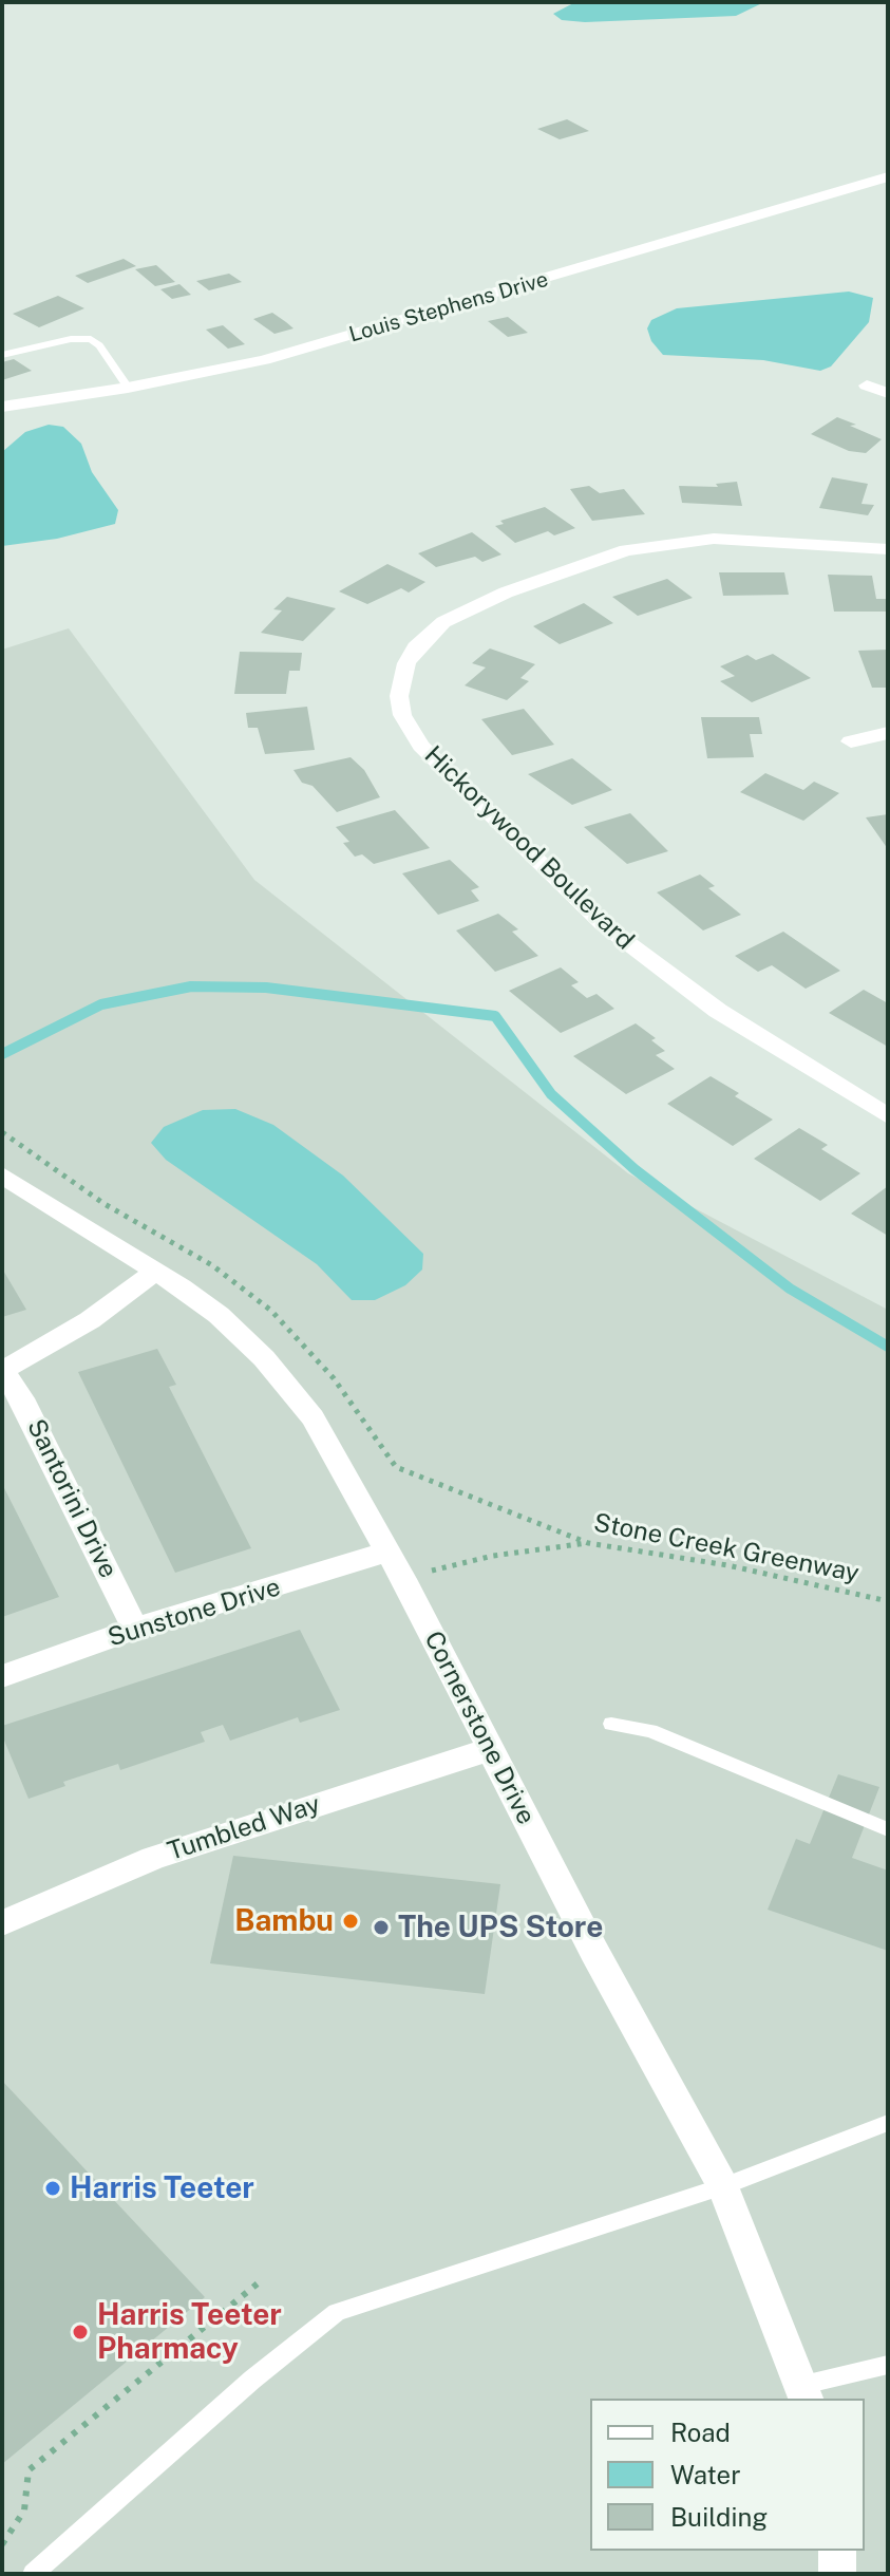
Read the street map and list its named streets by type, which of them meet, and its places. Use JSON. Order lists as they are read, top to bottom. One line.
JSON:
{"streets":{"street":["Louis Stephens Drive","Hickorywood Boulevard","Santorini Drive","Sunstone Drive","Cornerstone Drive","Tumbled Way"],"path":["Stone Creek Greenway"]},"crossings":[["Santorini Drive","Sunstone Drive"],["Sunstone Drive","Cornerstone Drive"],["Cornerstone Drive","Tumbled Way"]],"places":["Bambu","The UPS Store","Harris Teeter","Harris Teeter Pharmacy"],"legend":["Road","Water","Building"]}
